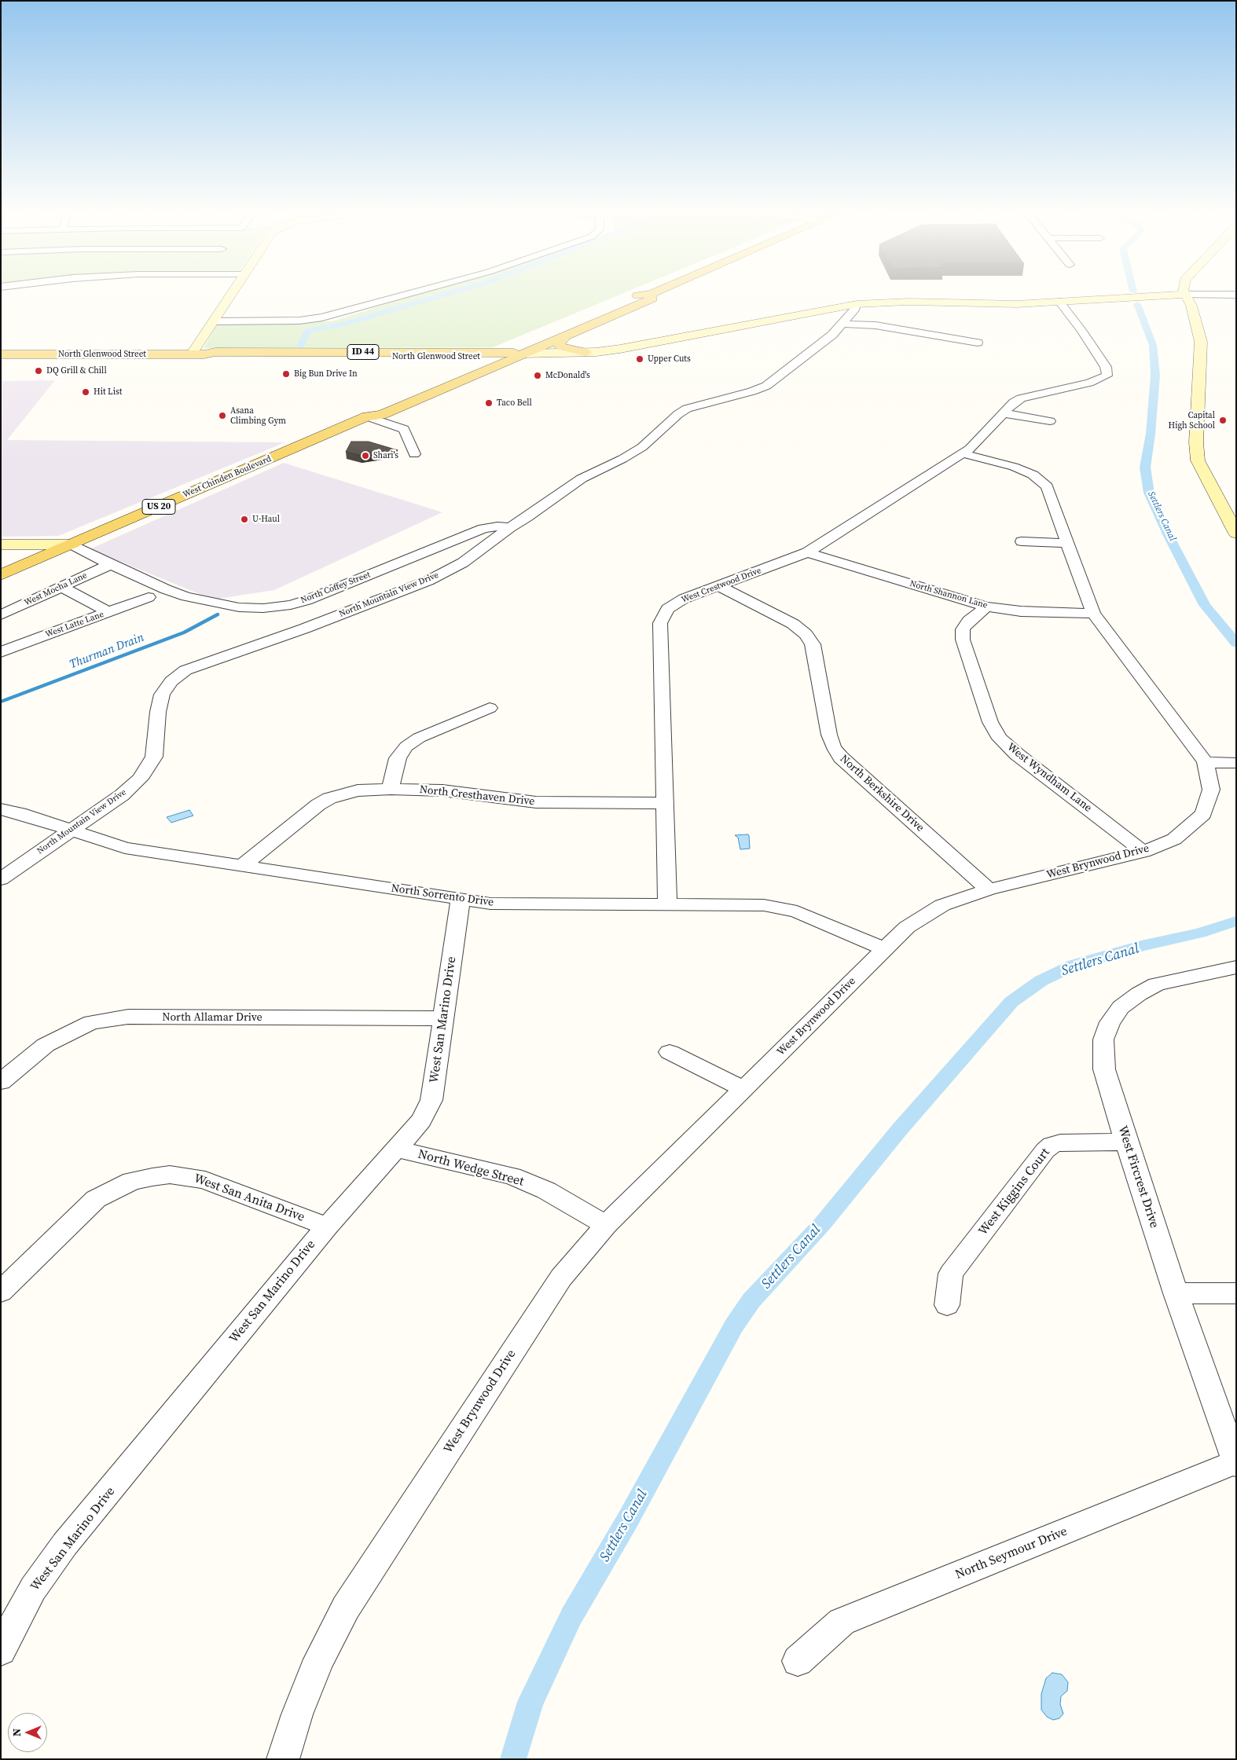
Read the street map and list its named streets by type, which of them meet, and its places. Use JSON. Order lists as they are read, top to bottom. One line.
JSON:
{"streets":{"main road":["ID 44","North Glenwood Street","West Chinden Boulevard","US 20"],"street":["West Crestwood Drive","North Coffey Street","West Mocha Lane","North Mountain View Drive","North Shannon Lane","West Latte Lane","West Wyndham Lane","North Berkshire Drive","North Cresthaven Drive","West Brynwood Drive","North Sorrento Drive","North Allamar Drive","West San Marino Drive","North Wedge Street","West Fircrest Drive","West Kiggins Court","West San Anita Drive","North Seymour Drive"]},"crossings":[["North Glenwood Street","West Chinden Boulevard"],["North Glenwood Street","West Crestwood Drive"],["North Glenwood Street","North Mountain View Drive"],["West Chinden Boulevard","North Coffey Street"],["West Crestwood Drive","North Shannon Lane"],["West Crestwood Drive","North Berkshire Drive"],["West Crestwood Drive","North Cresthaven Drive"],["West Crestwood Drive","West Brynwood Drive"],["West Crestwood Drive","North Sorrento Drive"],["North Coffey Street","West Mocha Lane"],["North Coffey Street","North Mountain View Drive"],["North Mountain View Drive","North Sorrento Drive"],["North Shannon Lane","West Wyndham Lane"],["North Shannon Lane","West Brynwood Drive"],["West Wyndham Lane","West Brynwood Drive"],["North Berkshire Drive","West Brynwood Drive"],["North Cresthaven Drive","North Sorrento Drive"],["West Brynwood Drive","North Sorrento Drive"],["West Brynwood Drive","North Wedge Street"],["North Sorrento Drive","West San Marino Drive"],["North Allamar Drive","West San Marino Drive"],["West San Marino Drive","North Wedge Street"],["West San Marino Drive","West San Anita Drive"],["West Fircrest Drive","West Kiggins Court"],["West Fircrest Drive","North Seymour Drive"]],"water":["Settlers Canal","Thurman Drain"],"places":["Upper Cuts","DQ Grill & Chill","Big Bun Drive In","McDonald's","Hit List","Taco Bell","Asana Climbing Gym","Capital High School","Shari's","U-Haul"],"north":"left"}
